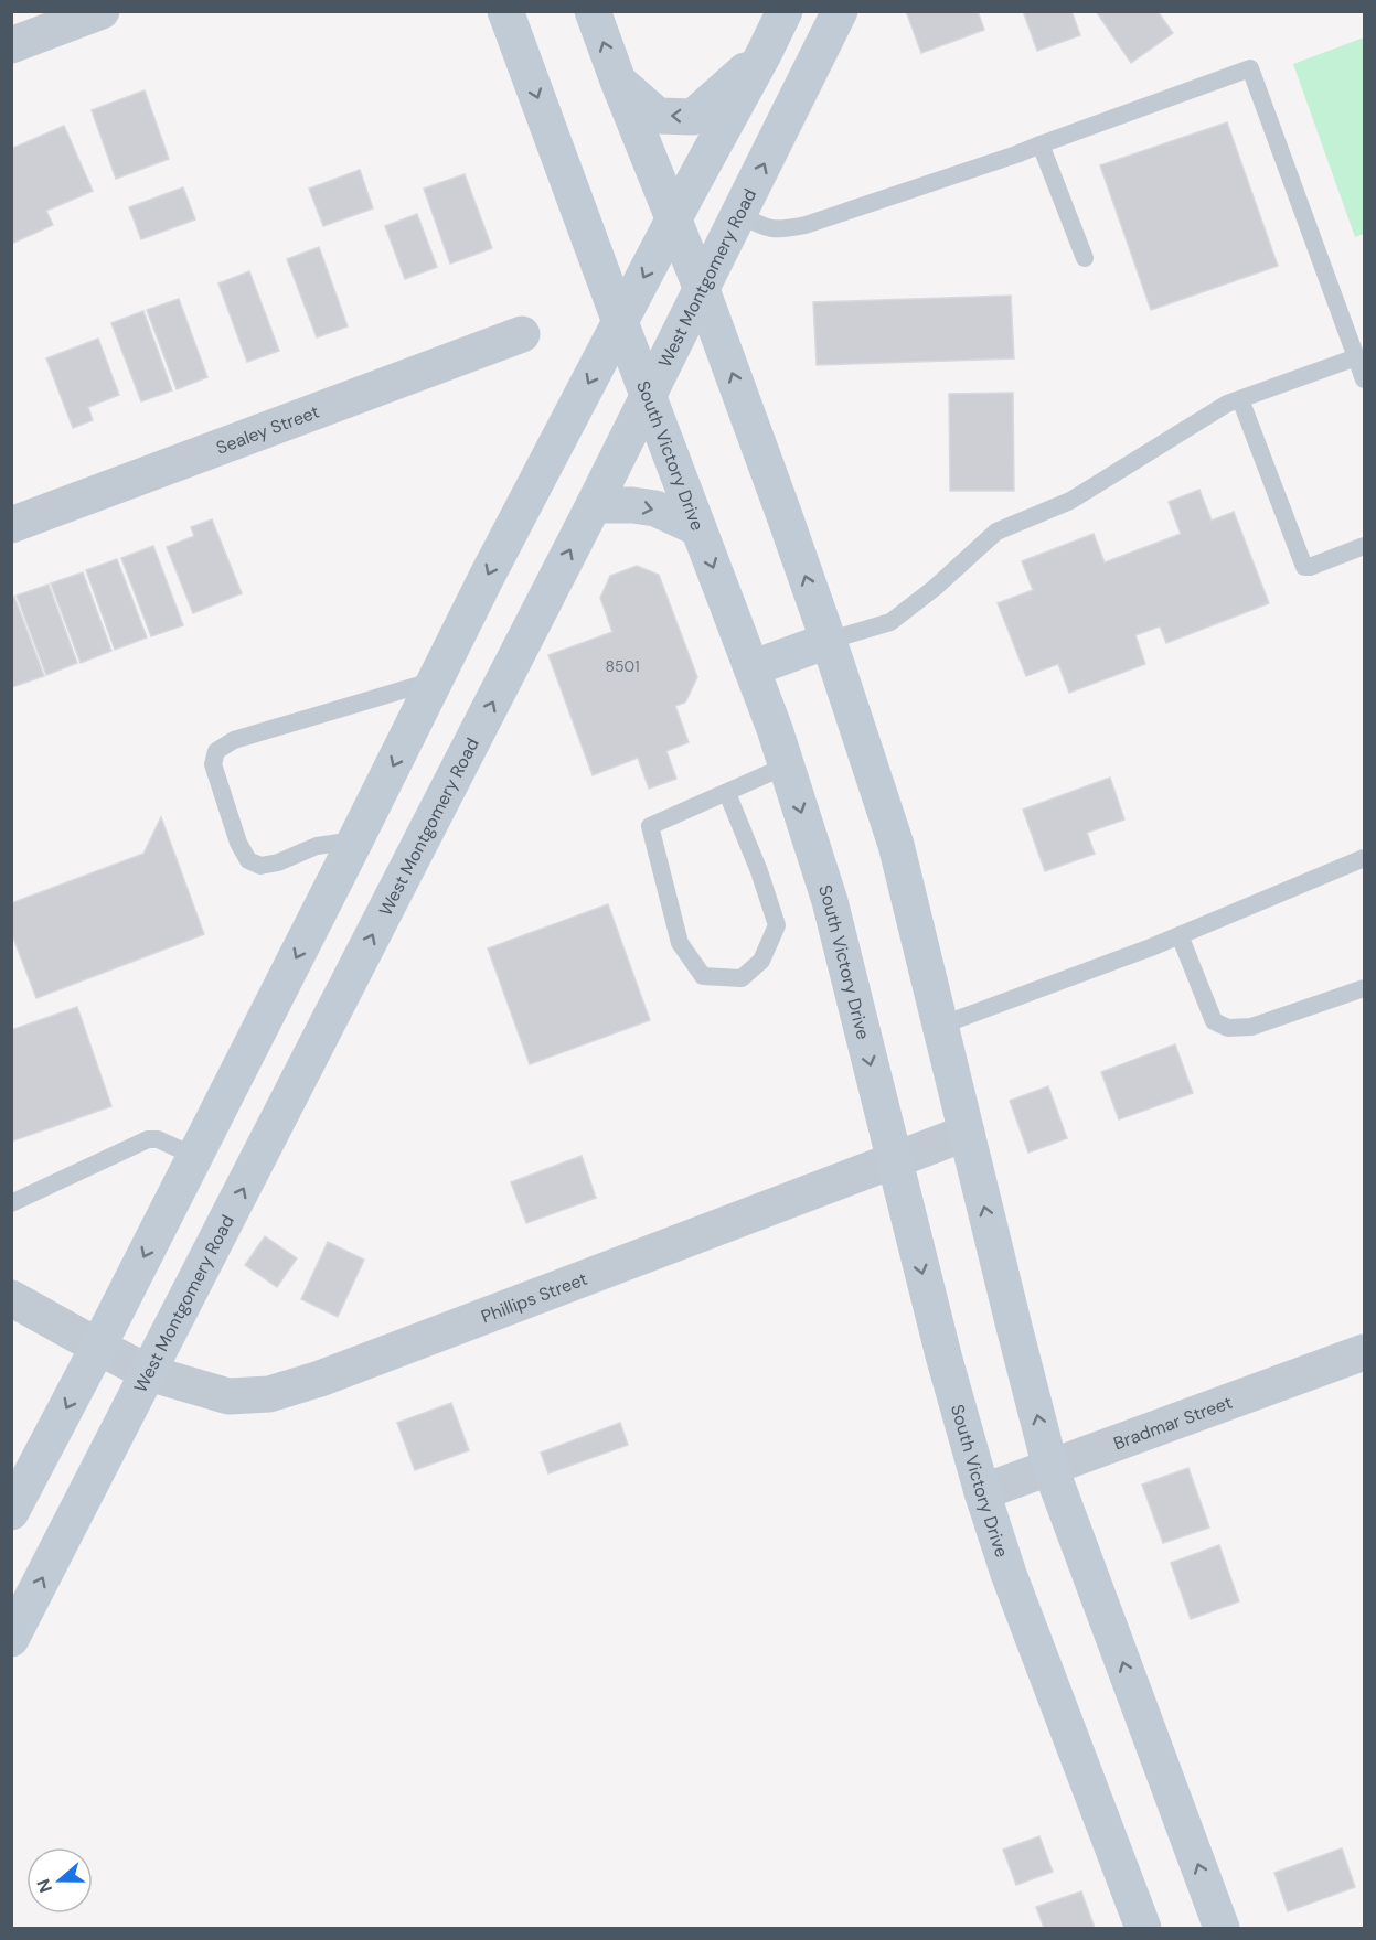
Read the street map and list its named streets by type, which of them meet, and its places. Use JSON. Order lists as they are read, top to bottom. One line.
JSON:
{"streets":{"main road":["West Montgomery Road","South Victory Drive"],"street":["Sealey Street","Phillips Street","Bradmar Street"]},"crossings":[["West Montgomery Road","South Victory Drive"],["West Montgomery Road","Phillips Street"],["South Victory Drive","Phillips Street"],["South Victory Drive","Bradmar Street"]],"house_numbers":["8501"],"north":"left"}
